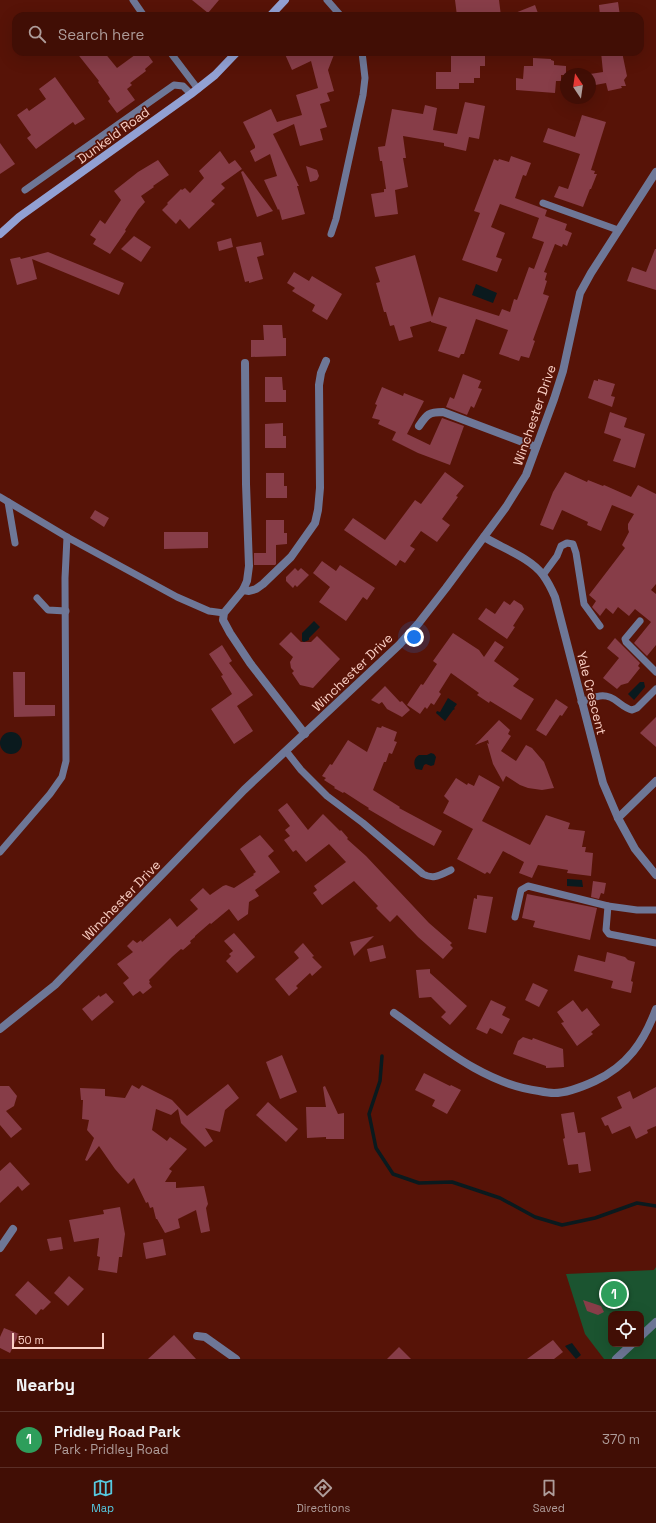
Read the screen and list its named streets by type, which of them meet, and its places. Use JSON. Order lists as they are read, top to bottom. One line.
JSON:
{"streets":{"main road":["Dunkeld Road"],"street":["Winchester Drive","Yale Crescent"]},"crossings":[["Winchester Drive","Yale Crescent"]],"scale_bar":"50 m","north":"top","page":{"search":"Search here","pins":"1","scale":"50 m","heading":"Nearby","list":[{"mark":"1","name":"Pridley Road Park","note":"Park · Pridley Road","value":"370 m"}],"nav":["Map","Directions","Saved"]}}
